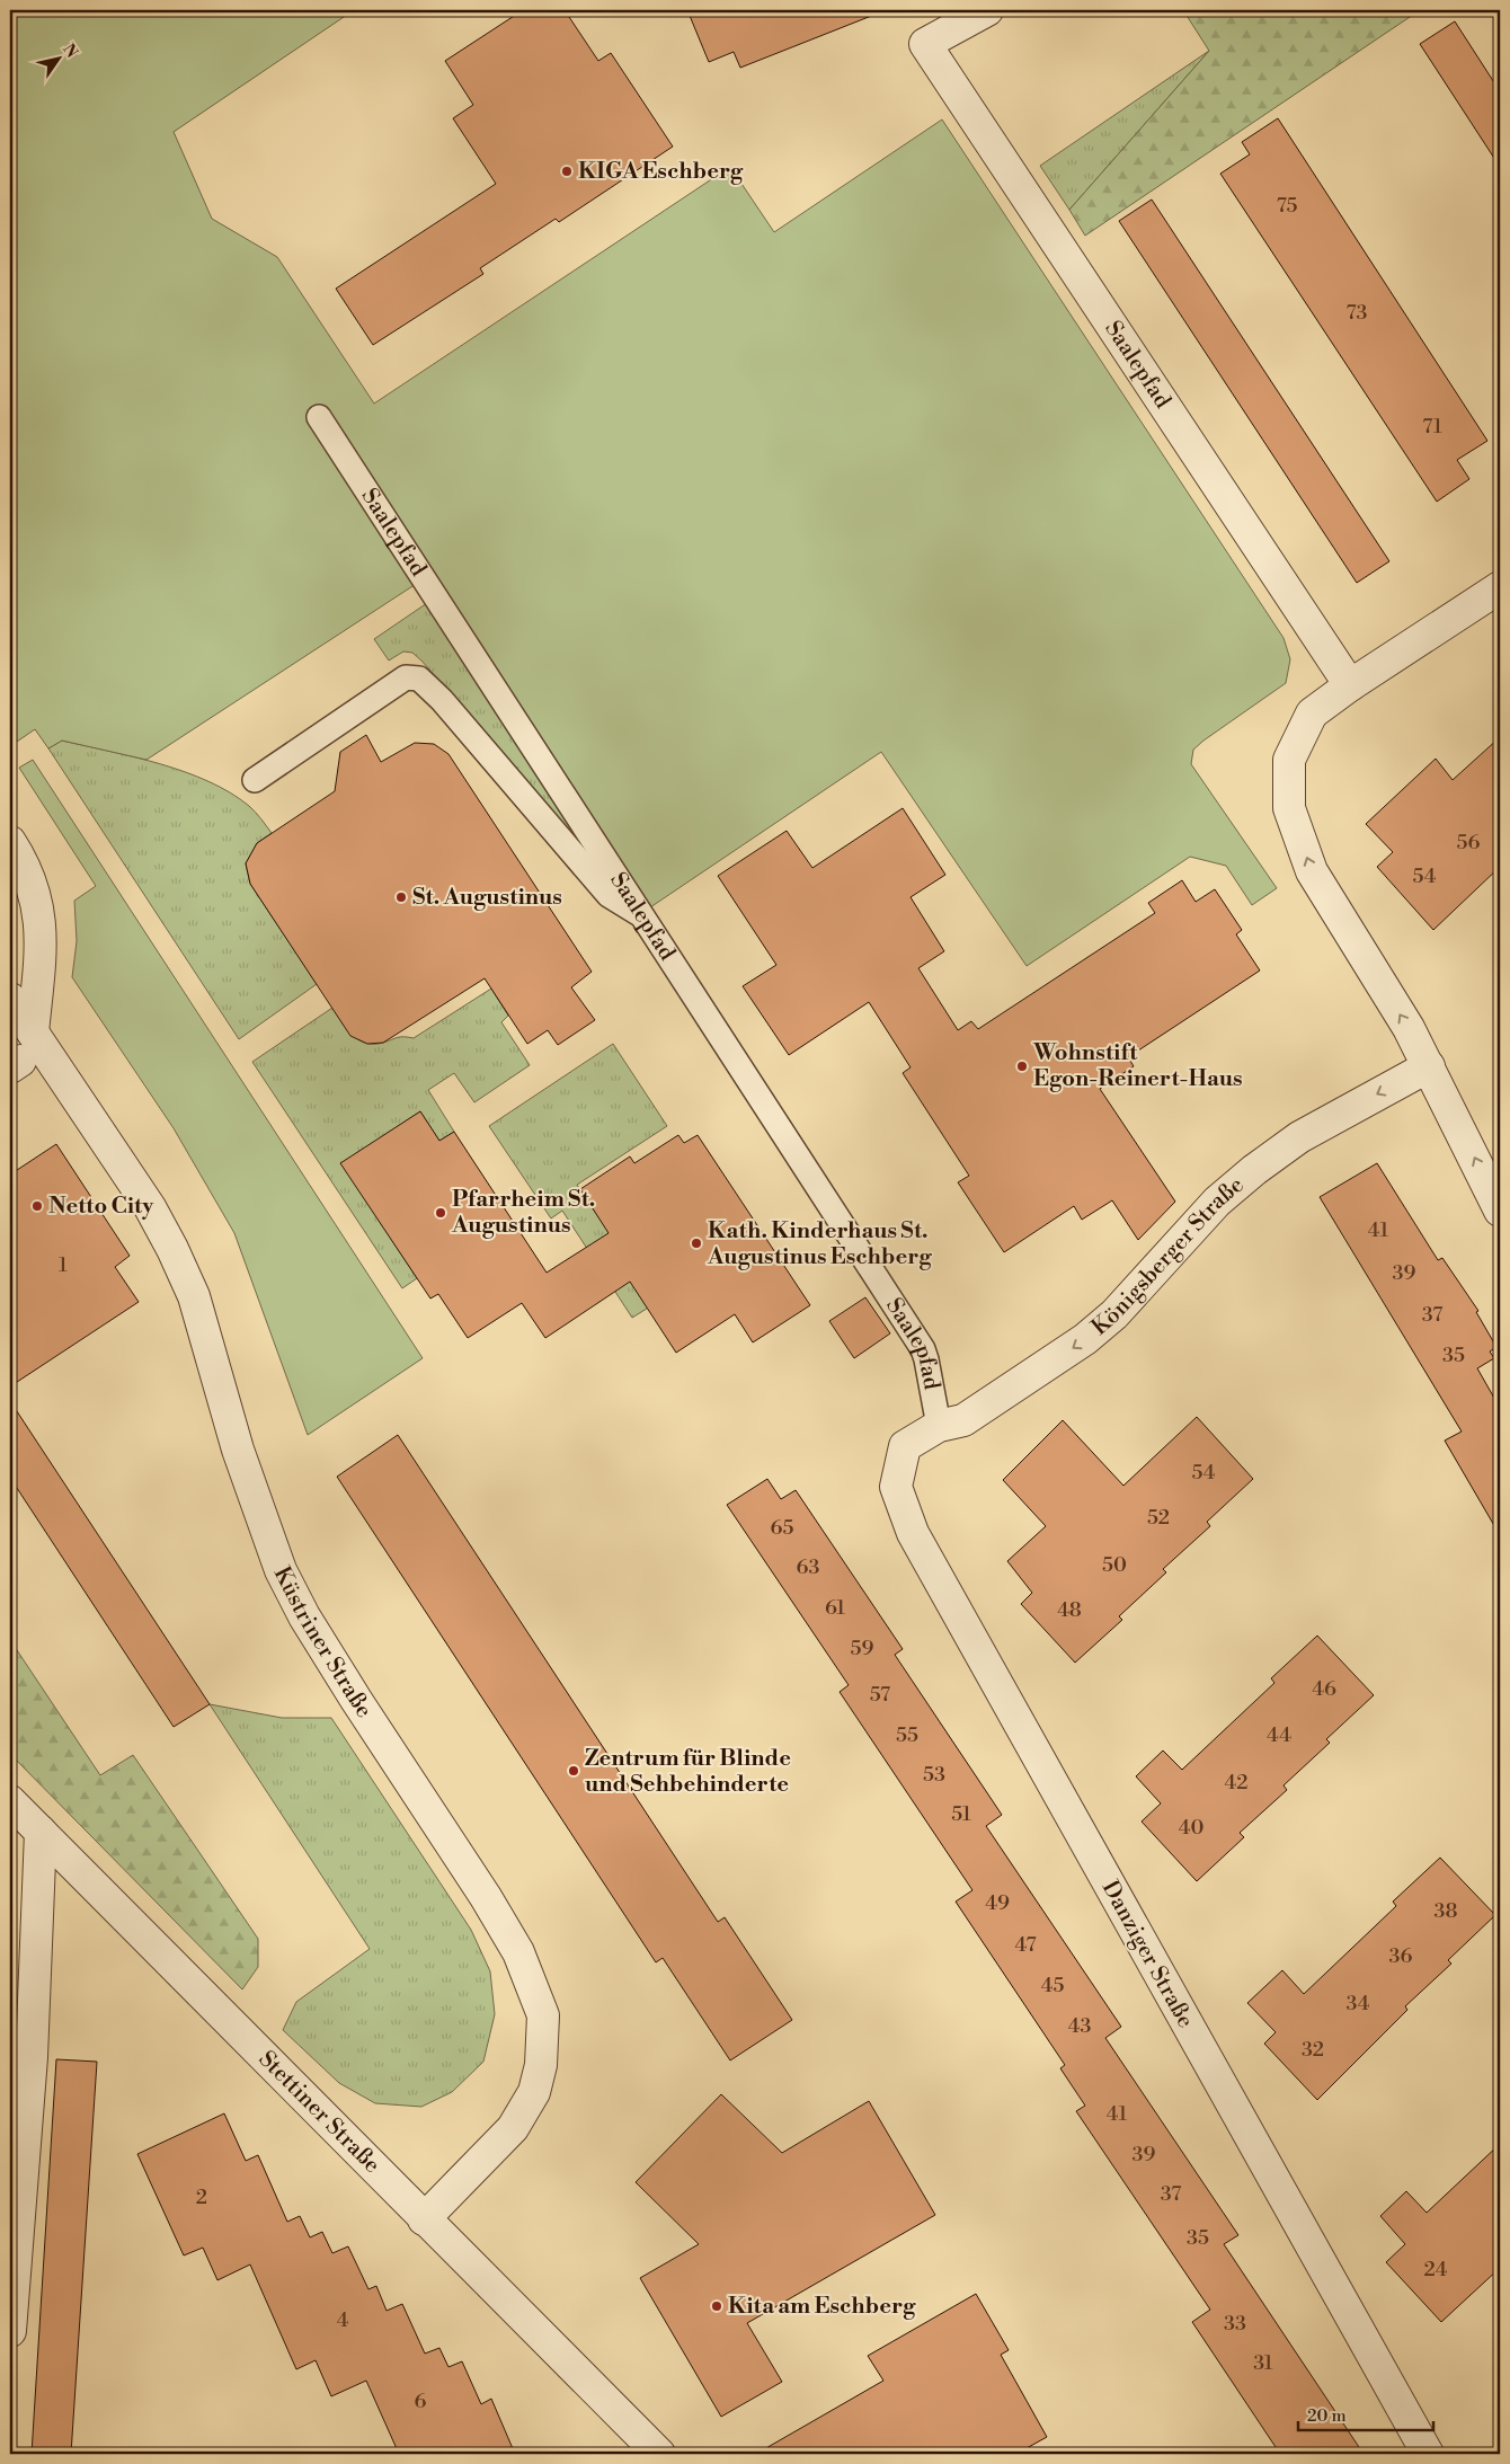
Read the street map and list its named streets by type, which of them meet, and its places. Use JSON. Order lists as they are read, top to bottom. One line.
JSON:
{"streets":{"street":["Saalepfad","Königsberger Straße","Küstriner Straße","Danziger Straße","Stettiner Straße"]},"crossings":[["Saalepfad","Königsberger Straße"],["Königsberger Straße","Danziger Straße"],["Küstriner Straße","Stettiner Straße"]],"one_way":["Königsberger Straße"],"places":["KIGA Eschberg","St. Augustinus","Wohnstift Egon-Reinert-Haus","Netto City","Pfarrheim St. Augustinus","Kath. Kinderhaus St. Augustinus Eschberg","Zentrum für Blinde und Sehbehinderte","Kita am Eschberg"],"house_numbers":["75","73","71","56","54","41","1","39","37","35","54","52","65","50","63","61","48","59","46","57","55","44","53","42","51","40","49","38","47","36","45","34","43","32","41","39","37","2","35","24","4","33","31","6"],"scale_bar":"20 m","north":"top right"}
